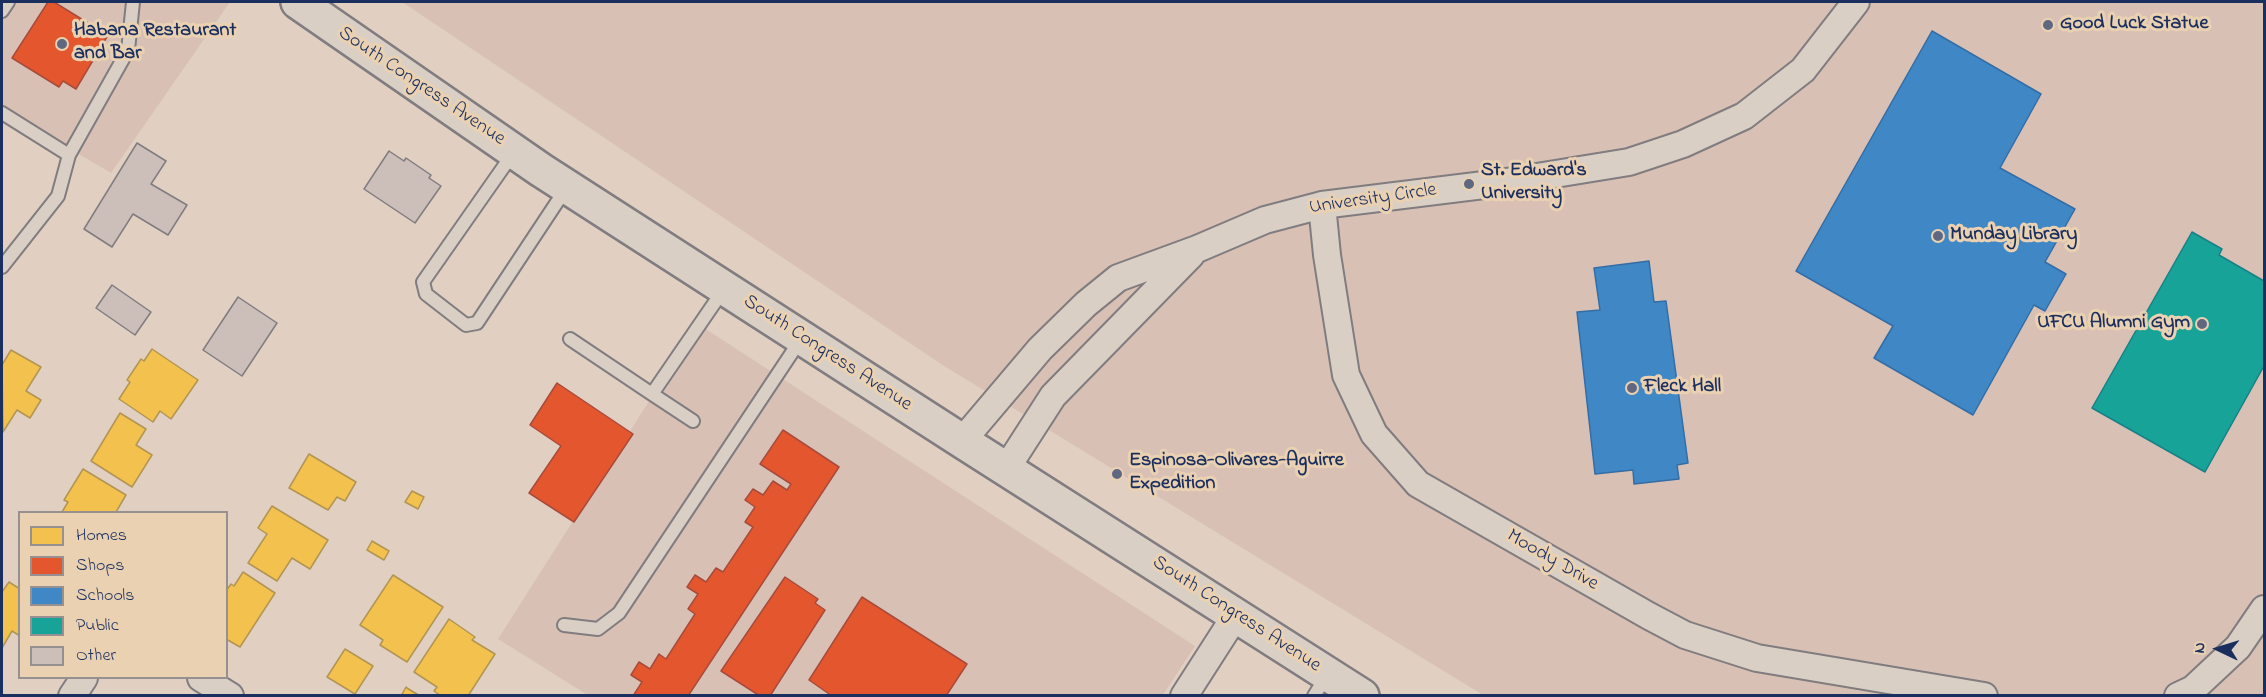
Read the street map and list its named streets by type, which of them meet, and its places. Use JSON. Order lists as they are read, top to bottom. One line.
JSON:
{"streets":{"main road":["South Congress Avenue"],"street":["University Circle","Moody Drive"]},"crossings":[["South Congress Avenue","University Circle"],["University Circle","Moody Drive"]],"places":["Good Luck Statue","Habana Restaurant and Bar","St. Edward's University","Munday Library","UFCU Alumni Gym","Fleck Hall","Espinosa-Olivares-Aguirre Expedition"],"legend":["Homes","Shops","Schools","Public","Other"],"north":"left"}
